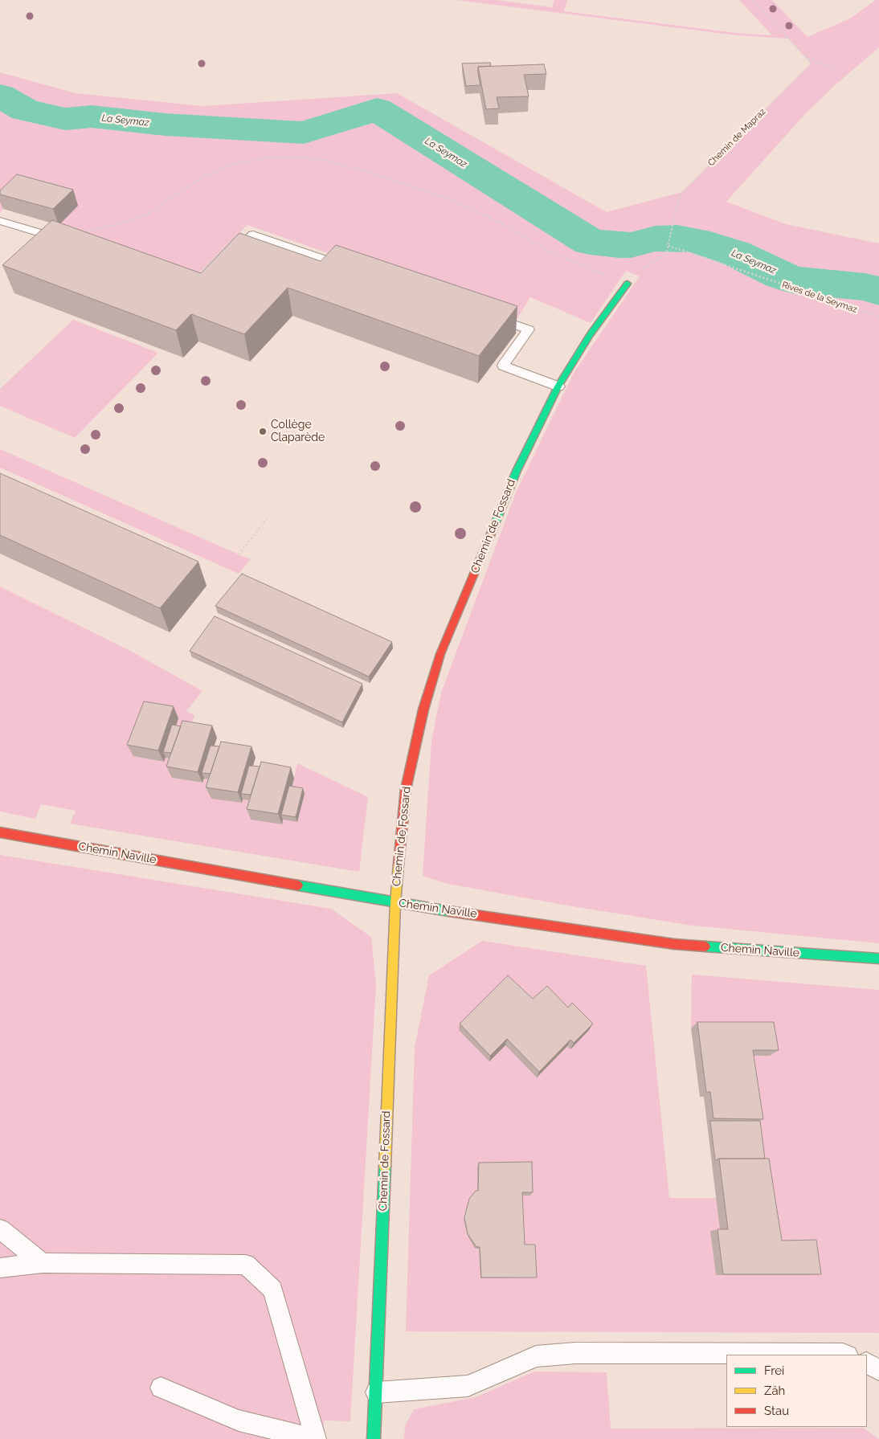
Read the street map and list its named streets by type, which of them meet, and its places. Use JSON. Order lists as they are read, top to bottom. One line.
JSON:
{"streets":{"street":["Chemin de Fossard","Chemin Naville"],"path":["Chemin de Mapraz","Rives de la Seymaz"]},"crossings":[["Chemin de Mapraz","Rives de la Seymaz"],["Chemin de Mapraz","Chemin de Fossard"],["Chemin de Fossard","Chemin Naville"]],"water":["La Seymaz"],"places":["Collège Claparède"],"legend":["Frei","Zäh","Stau"]}
